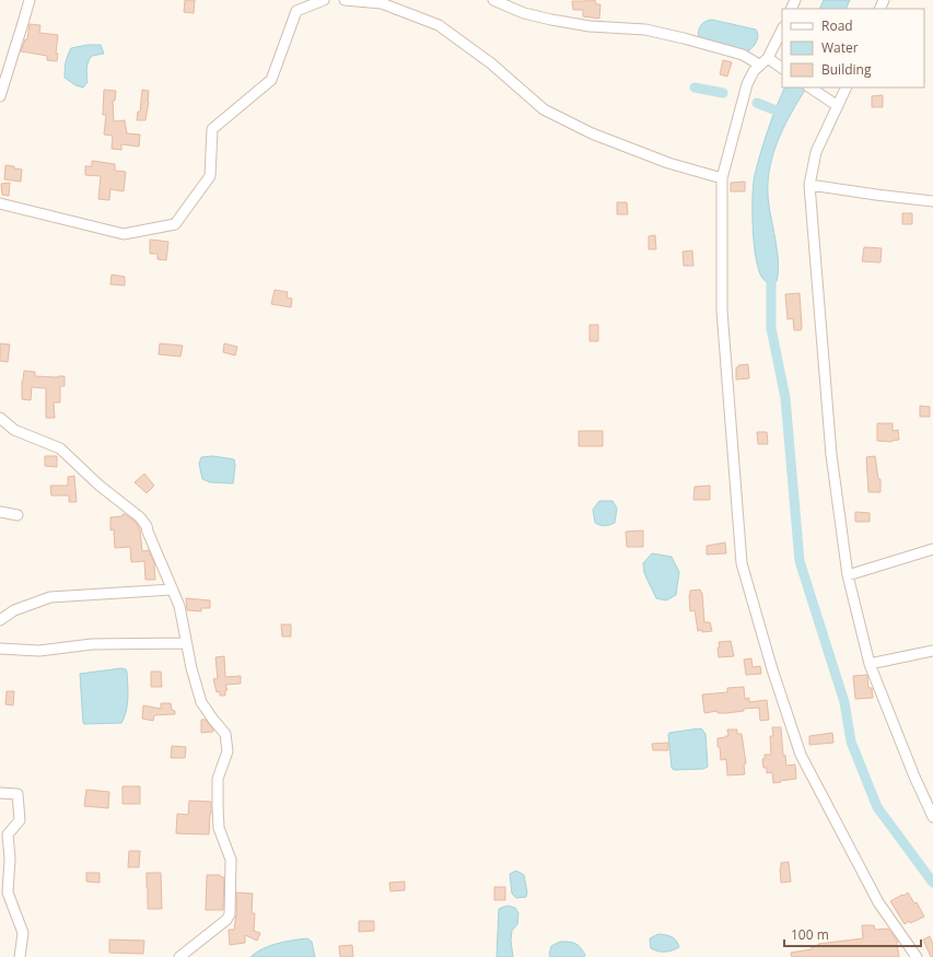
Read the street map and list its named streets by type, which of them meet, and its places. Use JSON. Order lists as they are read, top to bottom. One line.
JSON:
{"legend":["Road","Water","Building"],"scale_bar":"100 m"}
